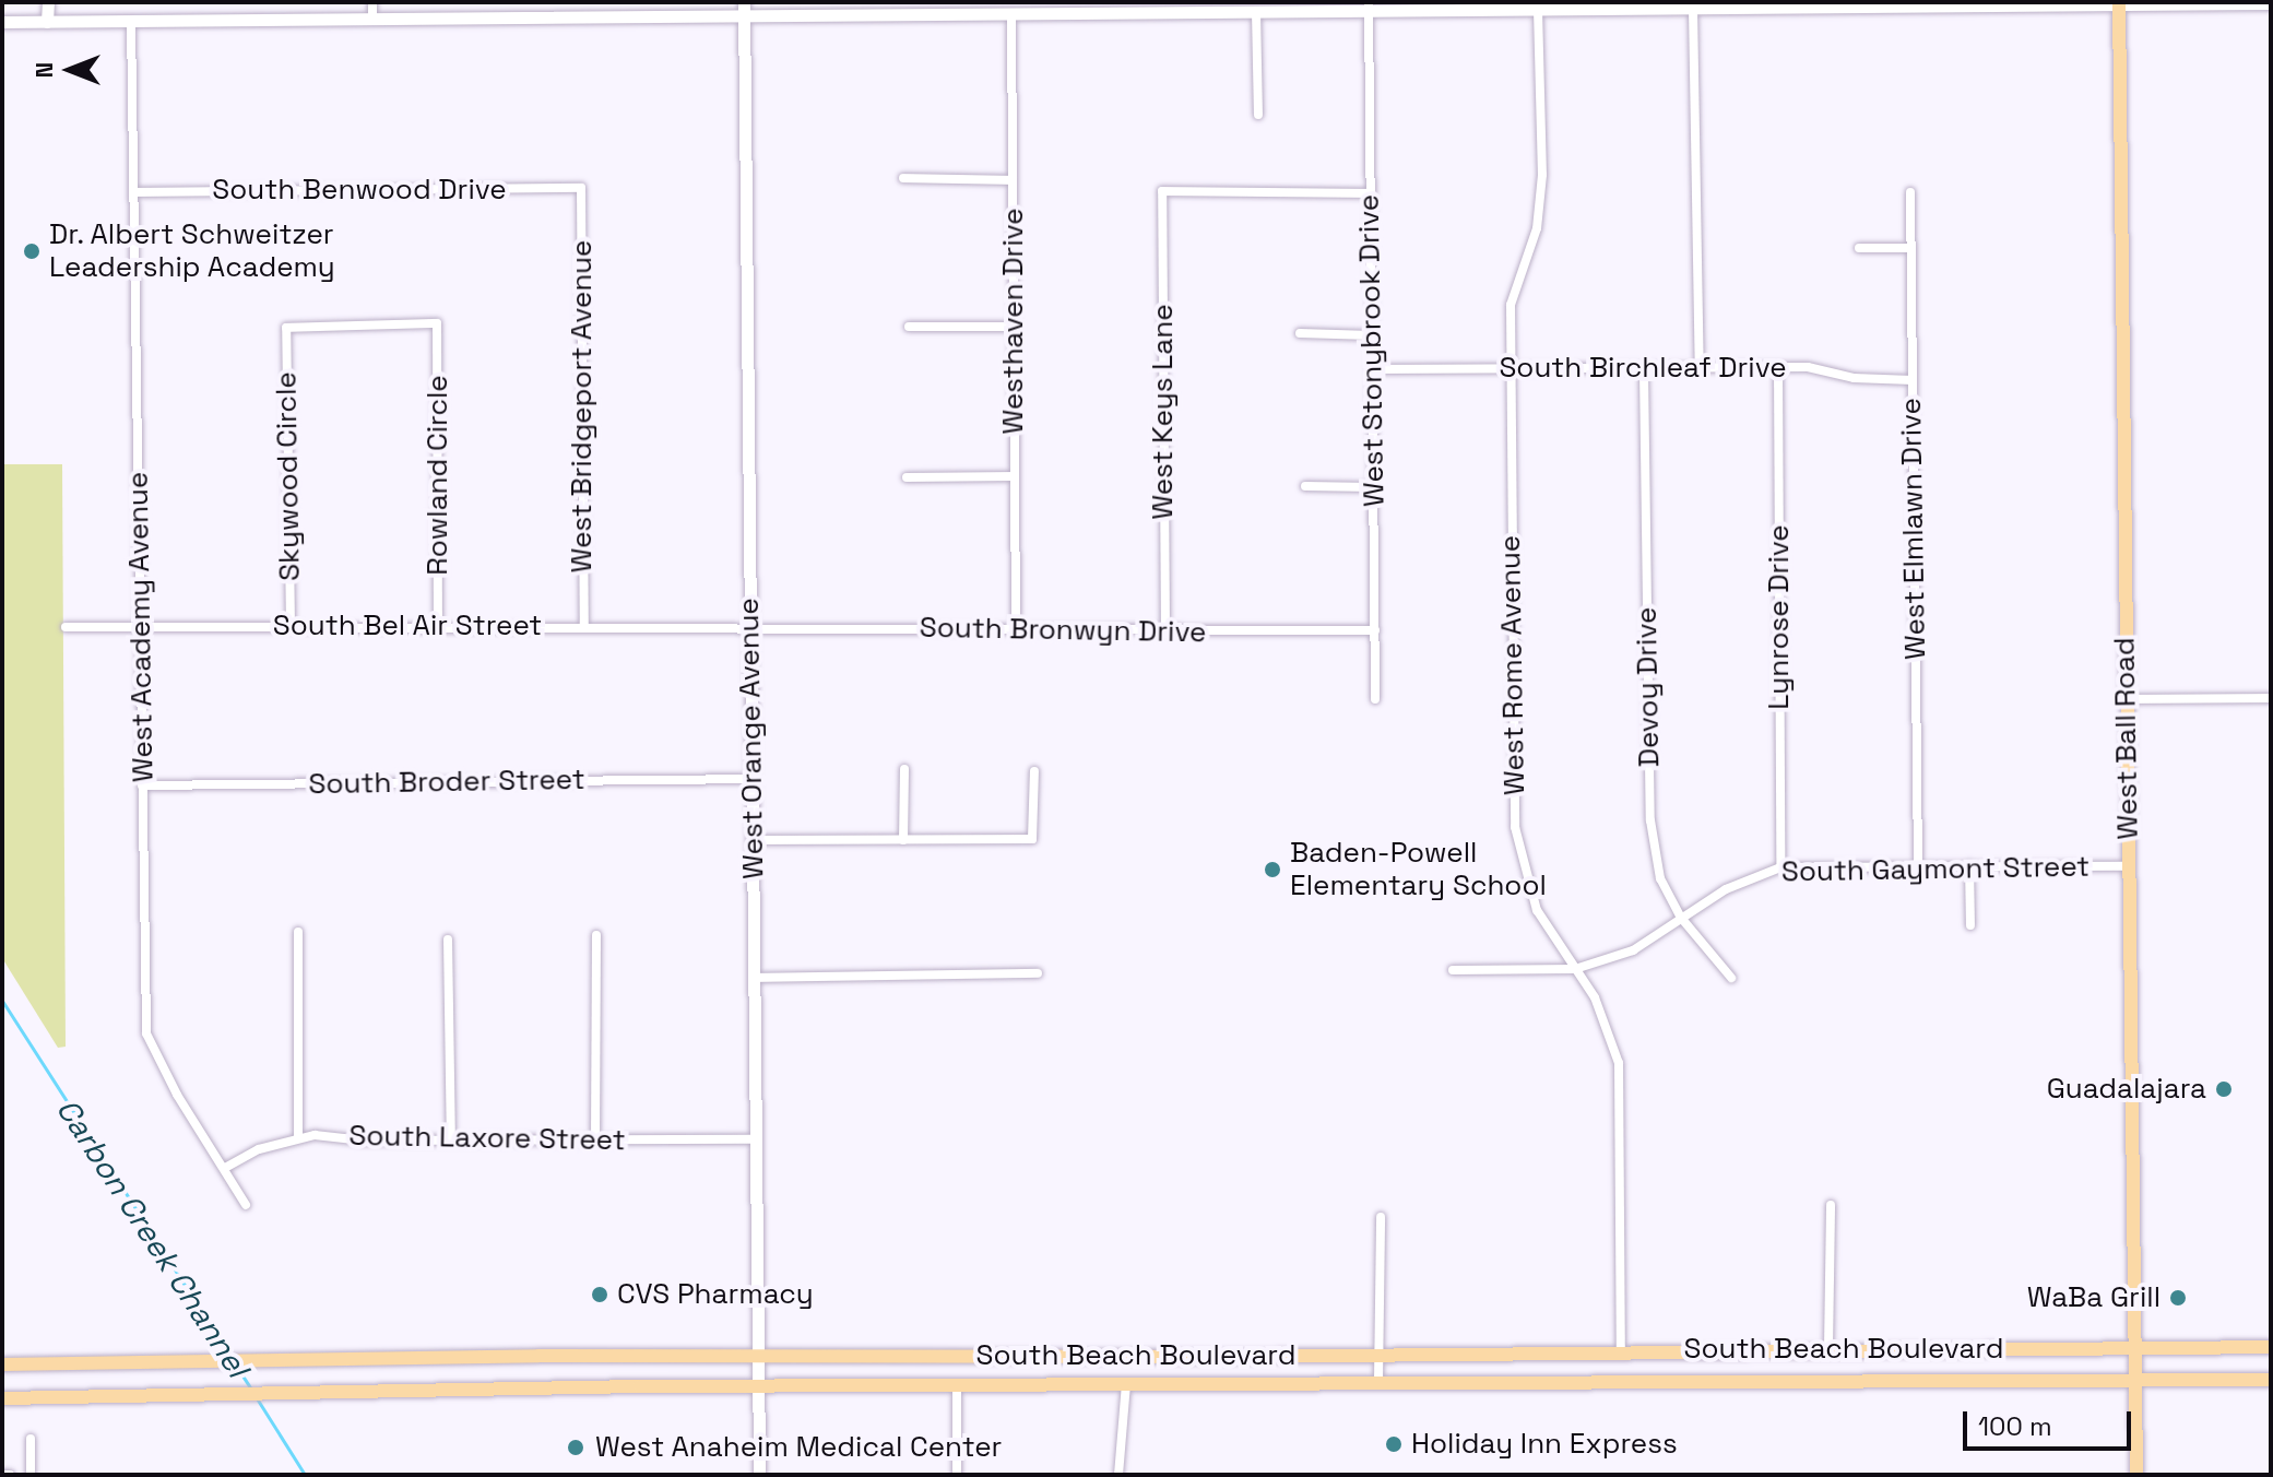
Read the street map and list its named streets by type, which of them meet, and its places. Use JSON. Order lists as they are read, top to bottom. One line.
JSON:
{"streets":{"main road":["West Ball Road","South Beach Boulevard"],"street":["South Benwood Drive","Westhaven Drive","West Stonybrook Drive","South Birchleaf Drive","West Bridgeport Avenue","West Keys Lane","Rowland Circle","Skywood Circle","West Elmlawn Drive","Lynrose Drive","South Bel Air Street","West Academy Avenue","South Bronwyn Drive","West Rome Avenue","Devoy Drive","West Orange Avenue","South Broder Street","South Gaymont Street","South Laxore Street"]},"crossings":[["South Benwood Drive","West Bridgeport Avenue"],["South Benwood Drive","West Academy Avenue"],["Westhaven Drive","South Bronwyn Drive"],["West Stonybrook Drive","South Birchleaf Drive"],["West Stonybrook Drive","West Keys Lane"],["West Stonybrook Drive","South Bronwyn Drive"],["South Birchleaf Drive","West Elmlawn Drive"],["South Birchleaf Drive","Lynrose Drive"],["South Birchleaf Drive","West Rome Avenue"],["South Birchleaf Drive","Devoy Drive"],["West Bridgeport Avenue","South Bel Air Street"],["West Keys Lane","South Bronwyn Drive"],["Rowland Circle","Skywood Circle"],["Rowland Circle","South Bel Air Street"],["Skywood Circle","South Bel Air Street"],["West Elmlawn Drive","South Gaymont Street"],["Lynrose Drive","South Gaymont Street"],["South Bel Air Street","West Academy Avenue"],["South Bel Air Street","South Bronwyn Drive"],["South Bel Air Street","West Orange Avenue"],["West Academy Avenue","South Broder Street"],["West Academy Avenue","South Laxore Street"],["South Bronwyn Drive","West Orange Avenue"],["West Rome Avenue","South Gaymont Street"],["West Rome Avenue","South Beach Boulevard"],["Devoy Drive","South Gaymont Street"],["West Orange Avenue","South Broder Street"],["West Orange Avenue","South Laxore Street"],["West Orange Avenue","South Beach Boulevard"],["West Ball Road","South Gaymont Street"],["West Ball Road","South Beach Boulevard"]],"water":["Carbon Creek Channel"],"places":["Dr. Albert Schweitzer Leadership Academy","Baden-Powell Elementary School","Guadalajara","CVS Pharmacy","WaBa Grill","Holiday Inn Express","West Anaheim Medical Center"],"scale_bar":"100 m","north":"left"}
